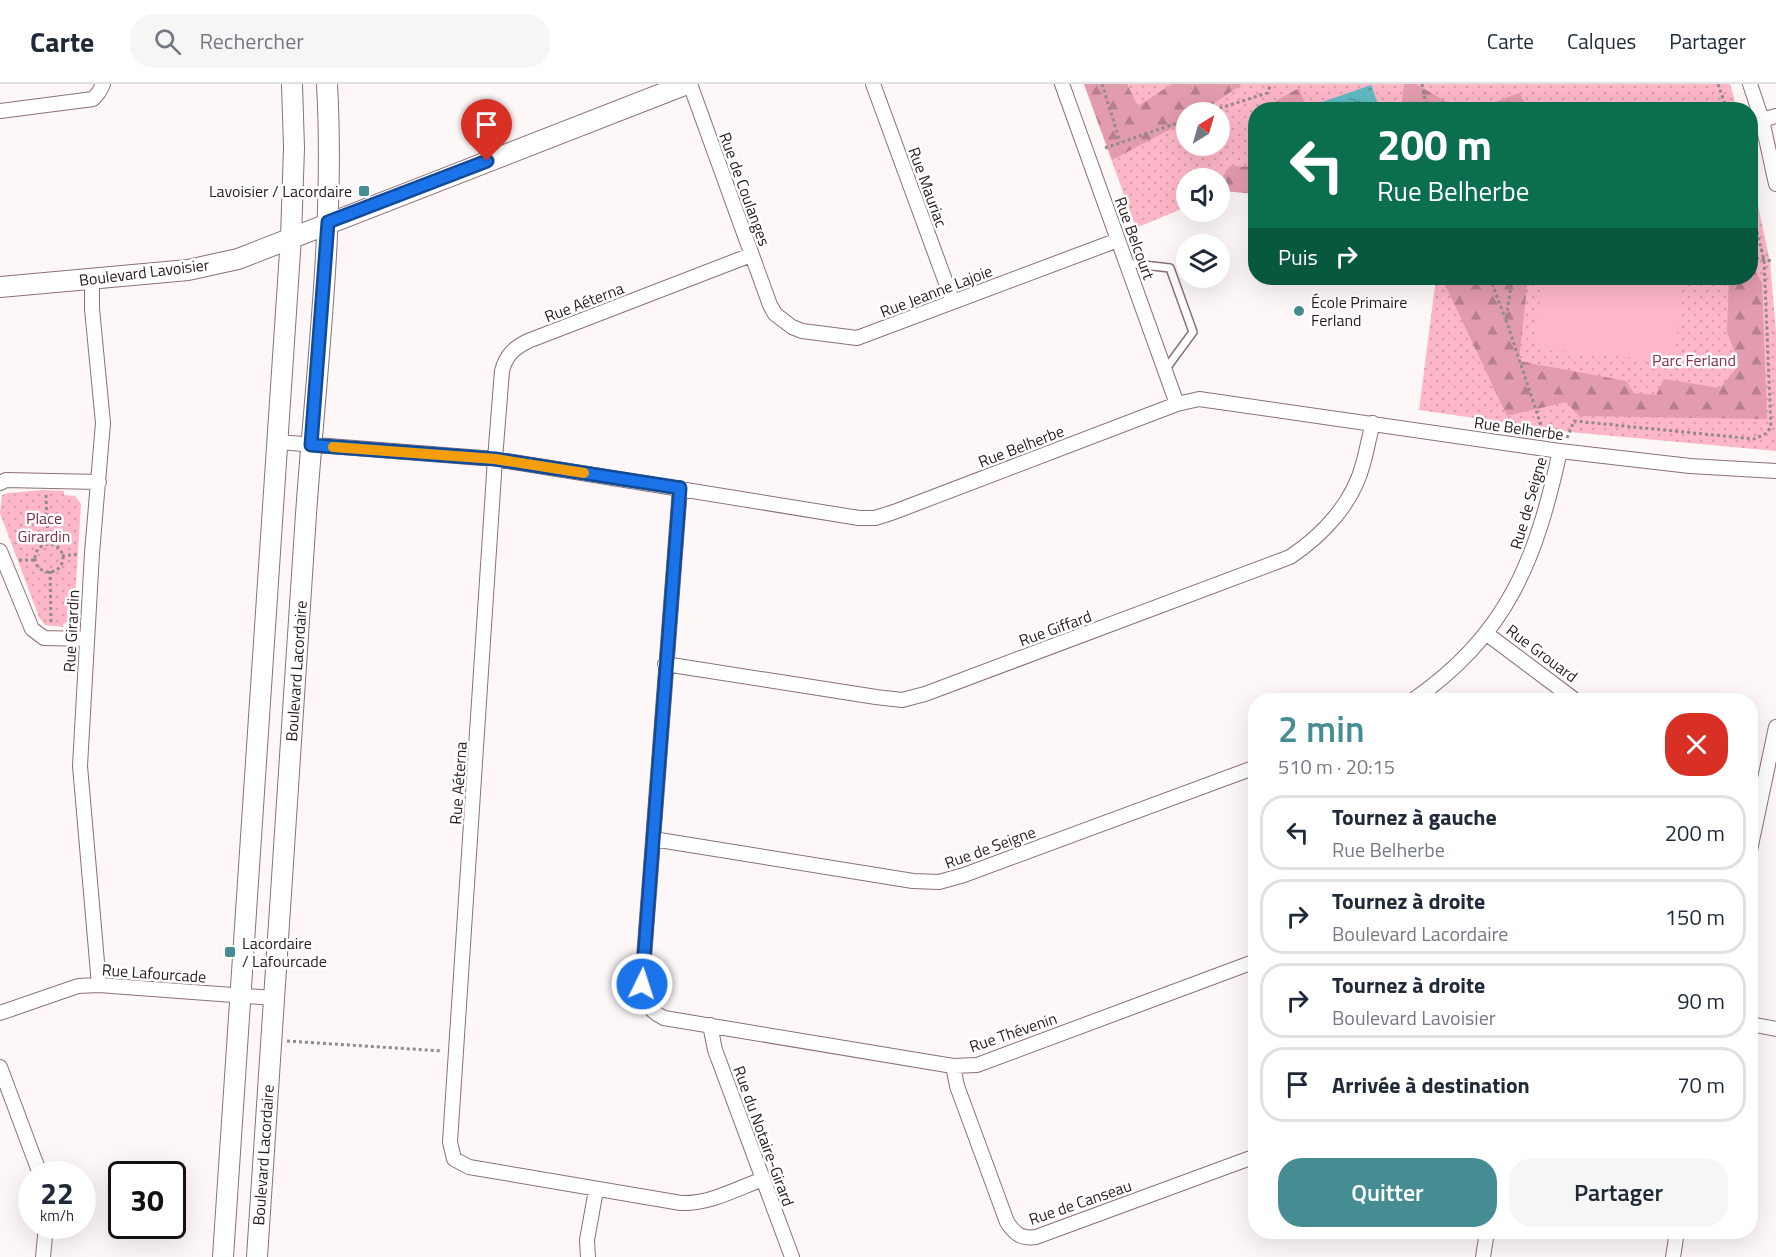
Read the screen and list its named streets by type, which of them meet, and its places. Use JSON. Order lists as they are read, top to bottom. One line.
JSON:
{"streets":{"main road":["Boulevard Lavoisier","Boulevard Lacordaire"],"street":["Rue Mauriac","Rue de Coulanges","Rue Belcourt","Rue Jeanne Lajoie","Rue Aéterna","Rue Belherbe","Rue de Seigne","Rue Giffard","Rue Girardin","Rue Grouard","Rue Lafourcade","Rue Thévenin","Rue du Notaire-Girard","Rue de Canseau"]},"crossings":[["Rue Mauriac","Rue Jeanne Lajoie"],["Rue de Coulanges","Boulevard Lavoisier"],["Rue de Coulanges","Rue Jeanne Lajoie"],["Rue de Coulanges","Rue Aéterna"],["Rue Belcourt","Rue Jeanne Lajoie"],["Rue Belcourt","Rue Belherbe"],["Boulevard Lavoisier","Rue Girardin"],["Boulevard Lavoisier","Boulevard Lacordaire"],["Rue Aéterna","Rue Belherbe"],["Rue Aéterna","Rue du Notaire-Girard"],["Rue Belherbe","Rue de Seigne"],["Rue Belherbe","Rue Giffard"],["Rue Belherbe","Boulevard Lacordaire"],["Rue de Seigne","Rue Grouard"],["Rue de Seigne","Rue Thévenin"],["Rue Girardin","Rue Lafourcade"],["Boulevard Lacordaire","Rue Lafourcade"],["Rue Thévenin","Rue du Notaire-Girard"],["Rue Thévenin","Rue de Canseau"]],"parks":["Parc Ferland","Place Girardin"],"places":{"transit":["Lavoisier / Lacordaire","Lacordaire / Lafourcade"],"other":["École Primaire Ferland"]},"north":"top right","page":{"header":"Carte","search":"Rechercher","nav":["Carte","Calques","Partager"],"turn":["200 m","Rue Belherbe"],"then":"Puis","heading":["2 min","510 m · 20:15"],"list":[{"name":"Tournez à gauche","note":"Rue Belherbe","value":"200 m"},{"name":"Tournez à droite","note":"Boulevard Lacordaire","value":"150 m"},{"name":"Tournez à droite","note":"Boulevard Lavoisier","value":"90 m"},{"name":"Arrivée à destination","value":"70 m"}],"buttons":["Quitter","Partager"],"speed":"22 km/h","limit":"30"}}
